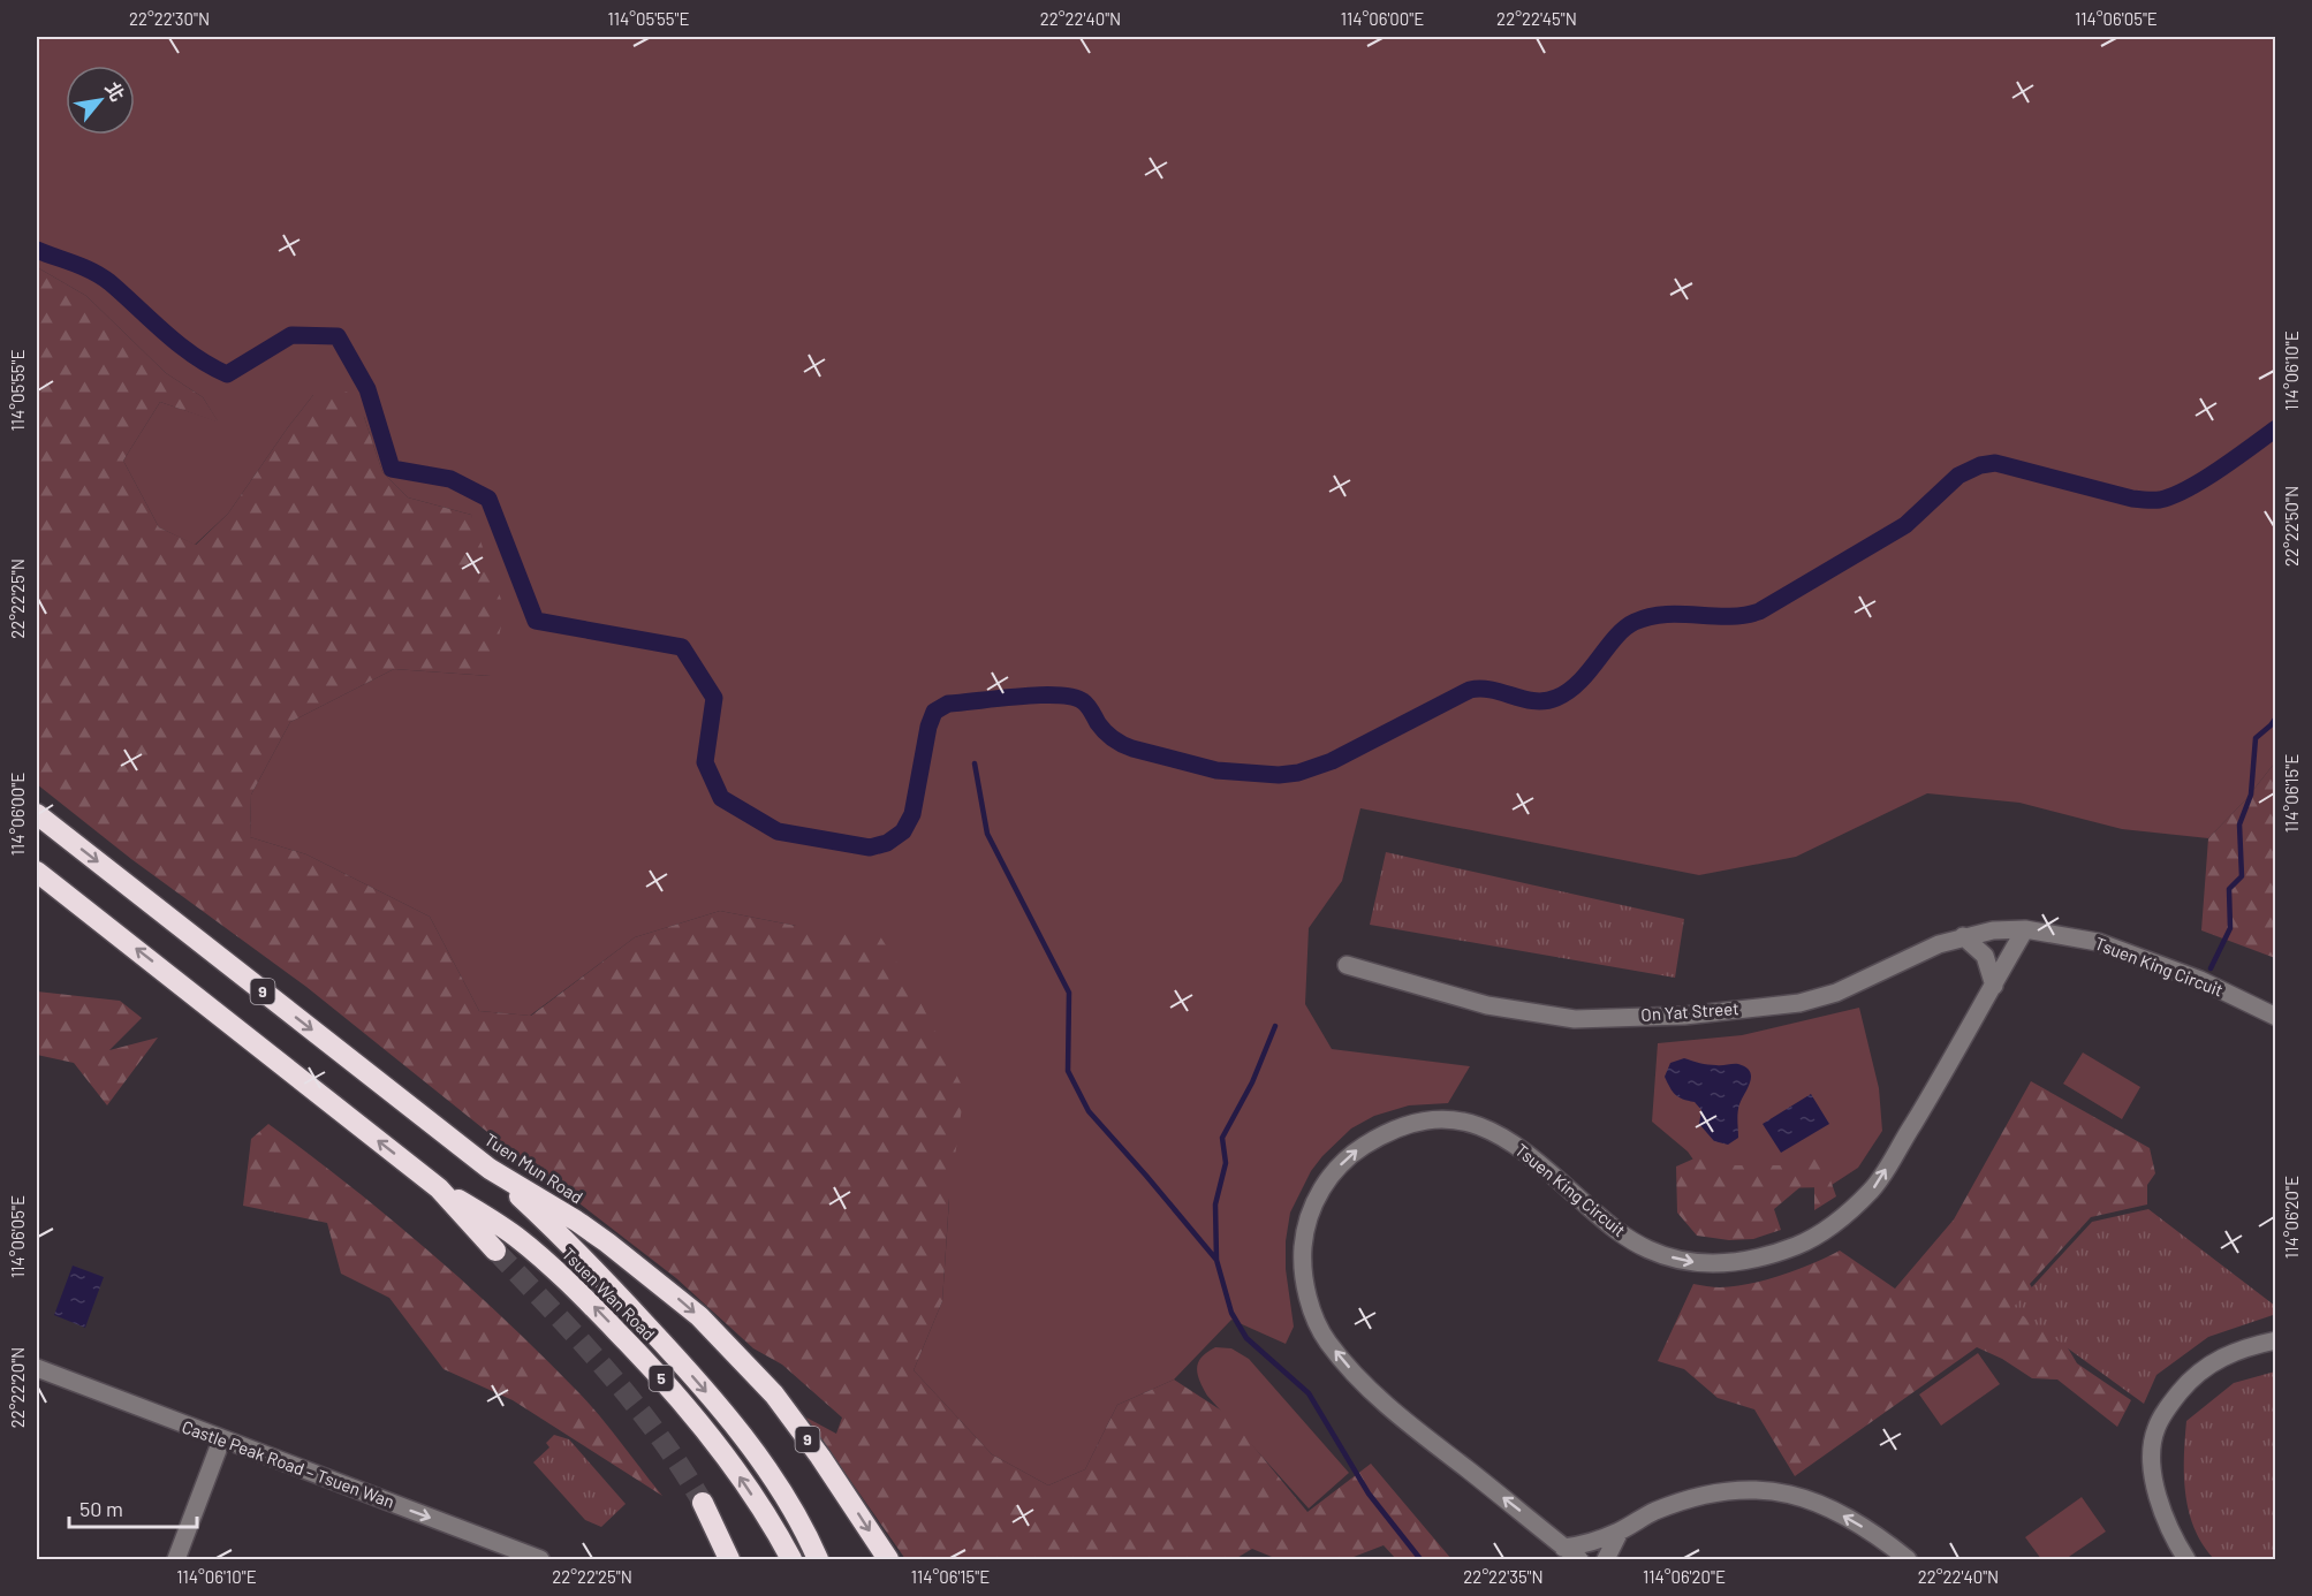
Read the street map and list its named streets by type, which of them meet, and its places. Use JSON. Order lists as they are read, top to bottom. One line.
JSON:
{"streets":{"highway":["9","Tuen Mun Road","Tsuen Wan Road","5"],"street":["Tsuen King Circuit","On Yat Street","Castle Peak Road – Tsuen Wan"]},"crossings":[["Tsuen King Circuit","On Yat Street"],["Tuen Mun Road","Tsuen Wan Road"]],"one_way":["Castle Peak Road – Tsuen Wan"],"scale_bar":"50 m","north":"top right","coordinates":["22°22'30\"N","114°05'55\"E","22°22'40\"N","114°06'00\"E","22°22'45\"N","114°06'05\"E","114°06'10\"E","22°22'50\"N","22°22'25\"N","114°06'15\"E","114°06'20\"E","22°22'20\"N","22°22'35\"N"]}
